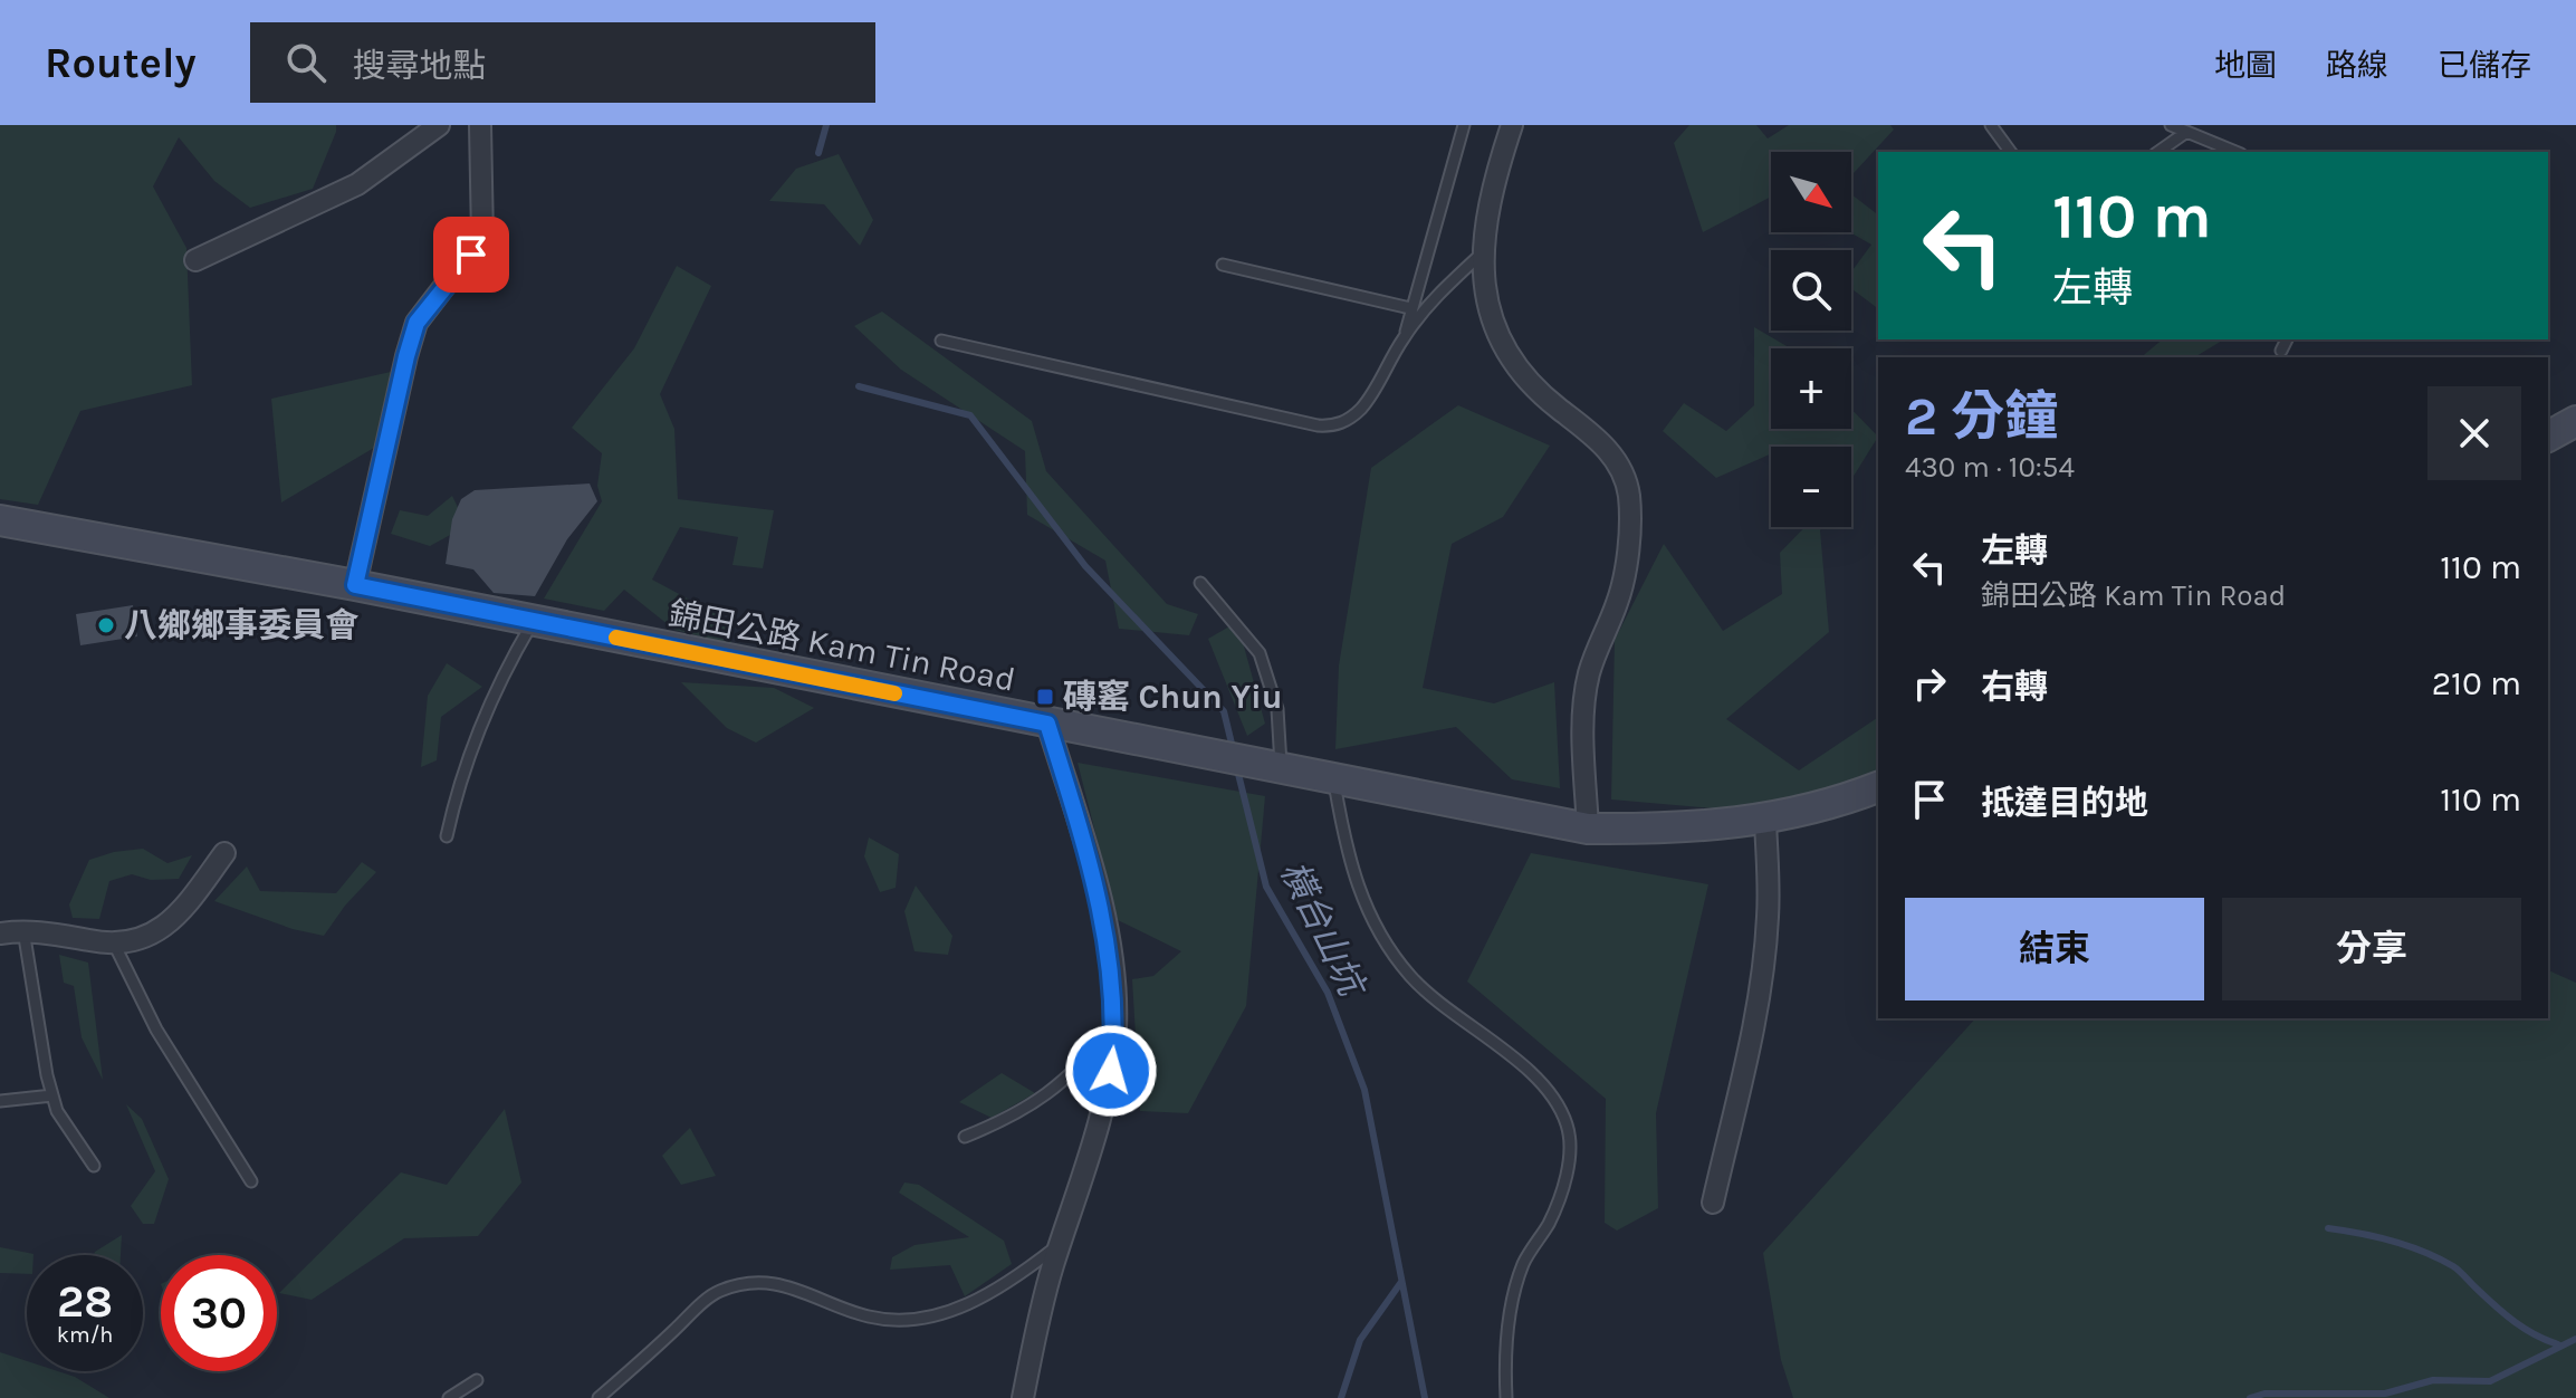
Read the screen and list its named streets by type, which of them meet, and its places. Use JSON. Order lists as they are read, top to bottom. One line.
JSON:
{"streets":{"main road":["錦田公路 Kam Tin Road"]},"water":["橫台山坑"],"places":{"other":["八鄉鄉事委員會"],"transit":["磚窰 Chun Yiu"]},"north":"bottom right","page":{"header":"Routely","search":"搜尋地點","nav":["地圖","路線","已儲存"],"map_buttons":["+","−"],"turn":["110 m","左轉"],"heading":["2 分鐘","430 m · 10:54"],"list":[{"name":"左轉","note":"錦田公路 Kam Tin Road","value":"110 m"},{"name":"右轉","value":"210 m"},{"name":"抵達目的地","value":"110 m"}],"buttons":["結束","分享"],"speed":"28 km/h","limit":"30"}}
